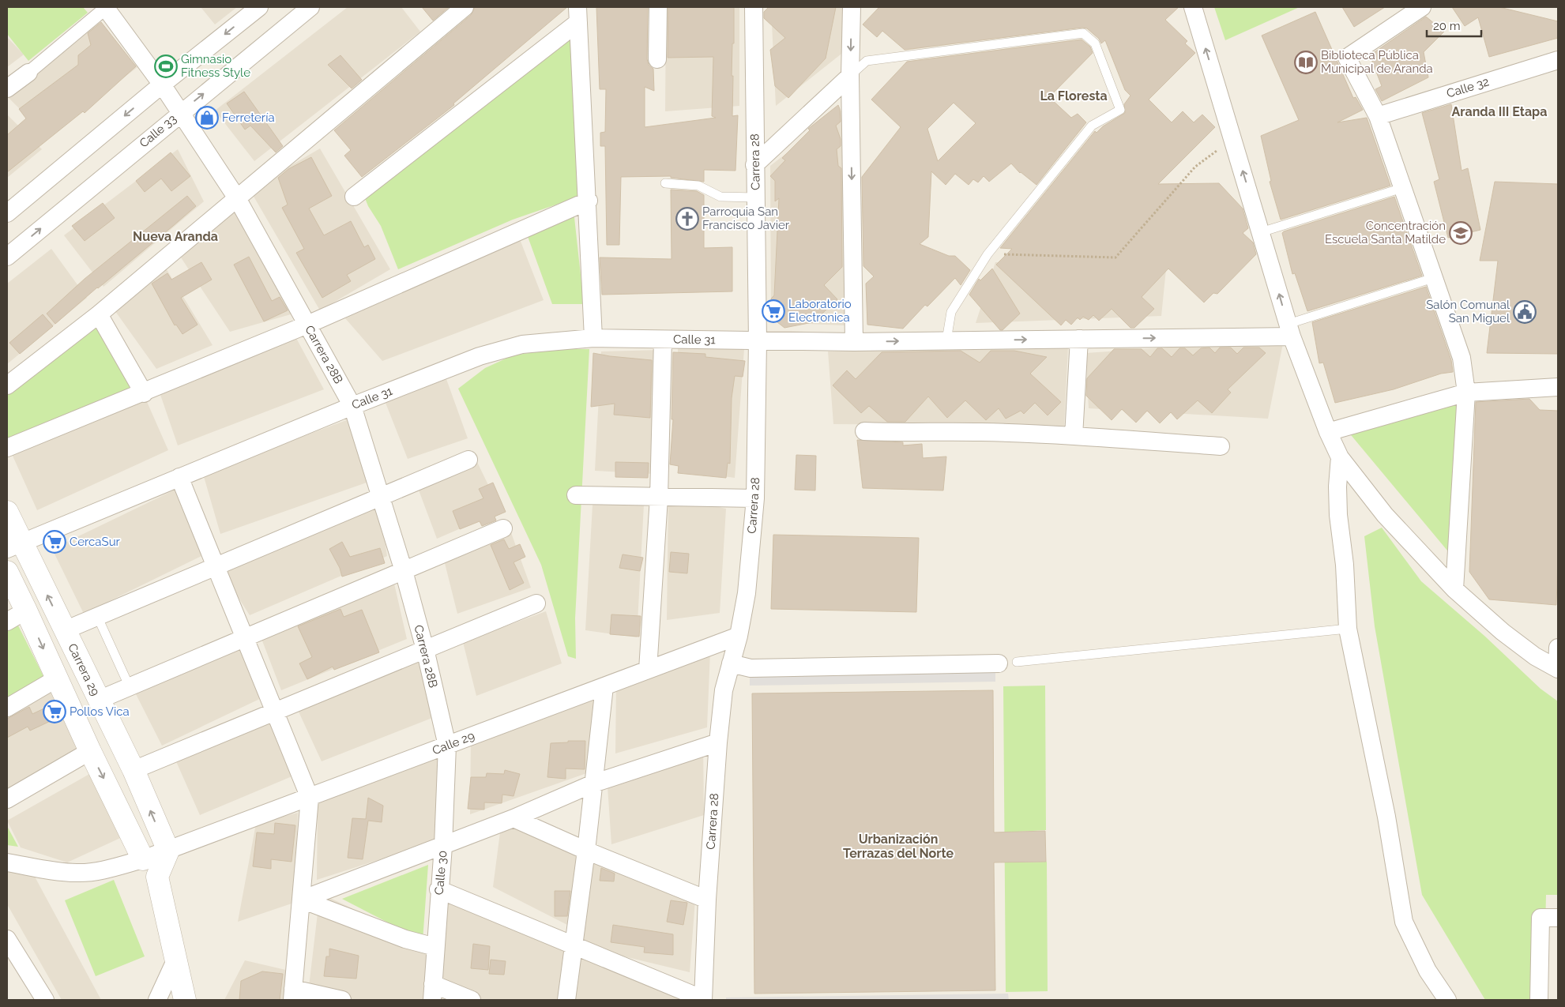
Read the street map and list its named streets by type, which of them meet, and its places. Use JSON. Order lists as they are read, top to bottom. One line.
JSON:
{"streets":{"street":["Calle 32","Calle 33","Carrera 28","Calle 31","Carrera 28B","Carrera 29","Calle 29","Calle 30"]},"crossings":[["Calle 33","Carrera 28B"],["Carrera 28","Calle 31"],["Carrera 28","Calle 29"],["Calle 31","Carrera 28B"],["Calle 31","Carrera 29"],["Carrera 28B","Calle 29"],["Carrera 28B","Calle 30"],["Carrera 29","Calle 29"],["Calle 29","Calle 30"]],"districts":["La Floresta","Aranda III Etapa","Nueva Aranda","Urbanización Terrazas del Norte"],"places":{"library":["Biblioteca Pública Municipal de Aranda"],"sports":["Gimnasio Fitness Style"],"shop":["Ferretería"],"church":["Parroquia San Francisco Javier"],"school or university":["Concentración Escuela Santa Matilde"],"supermarket":["Laboratorio Electronica","CercaSur","Pollos Vica"],"public building":["Salón Comunal San Miguel"]},"scale_bar":"20 m"}
